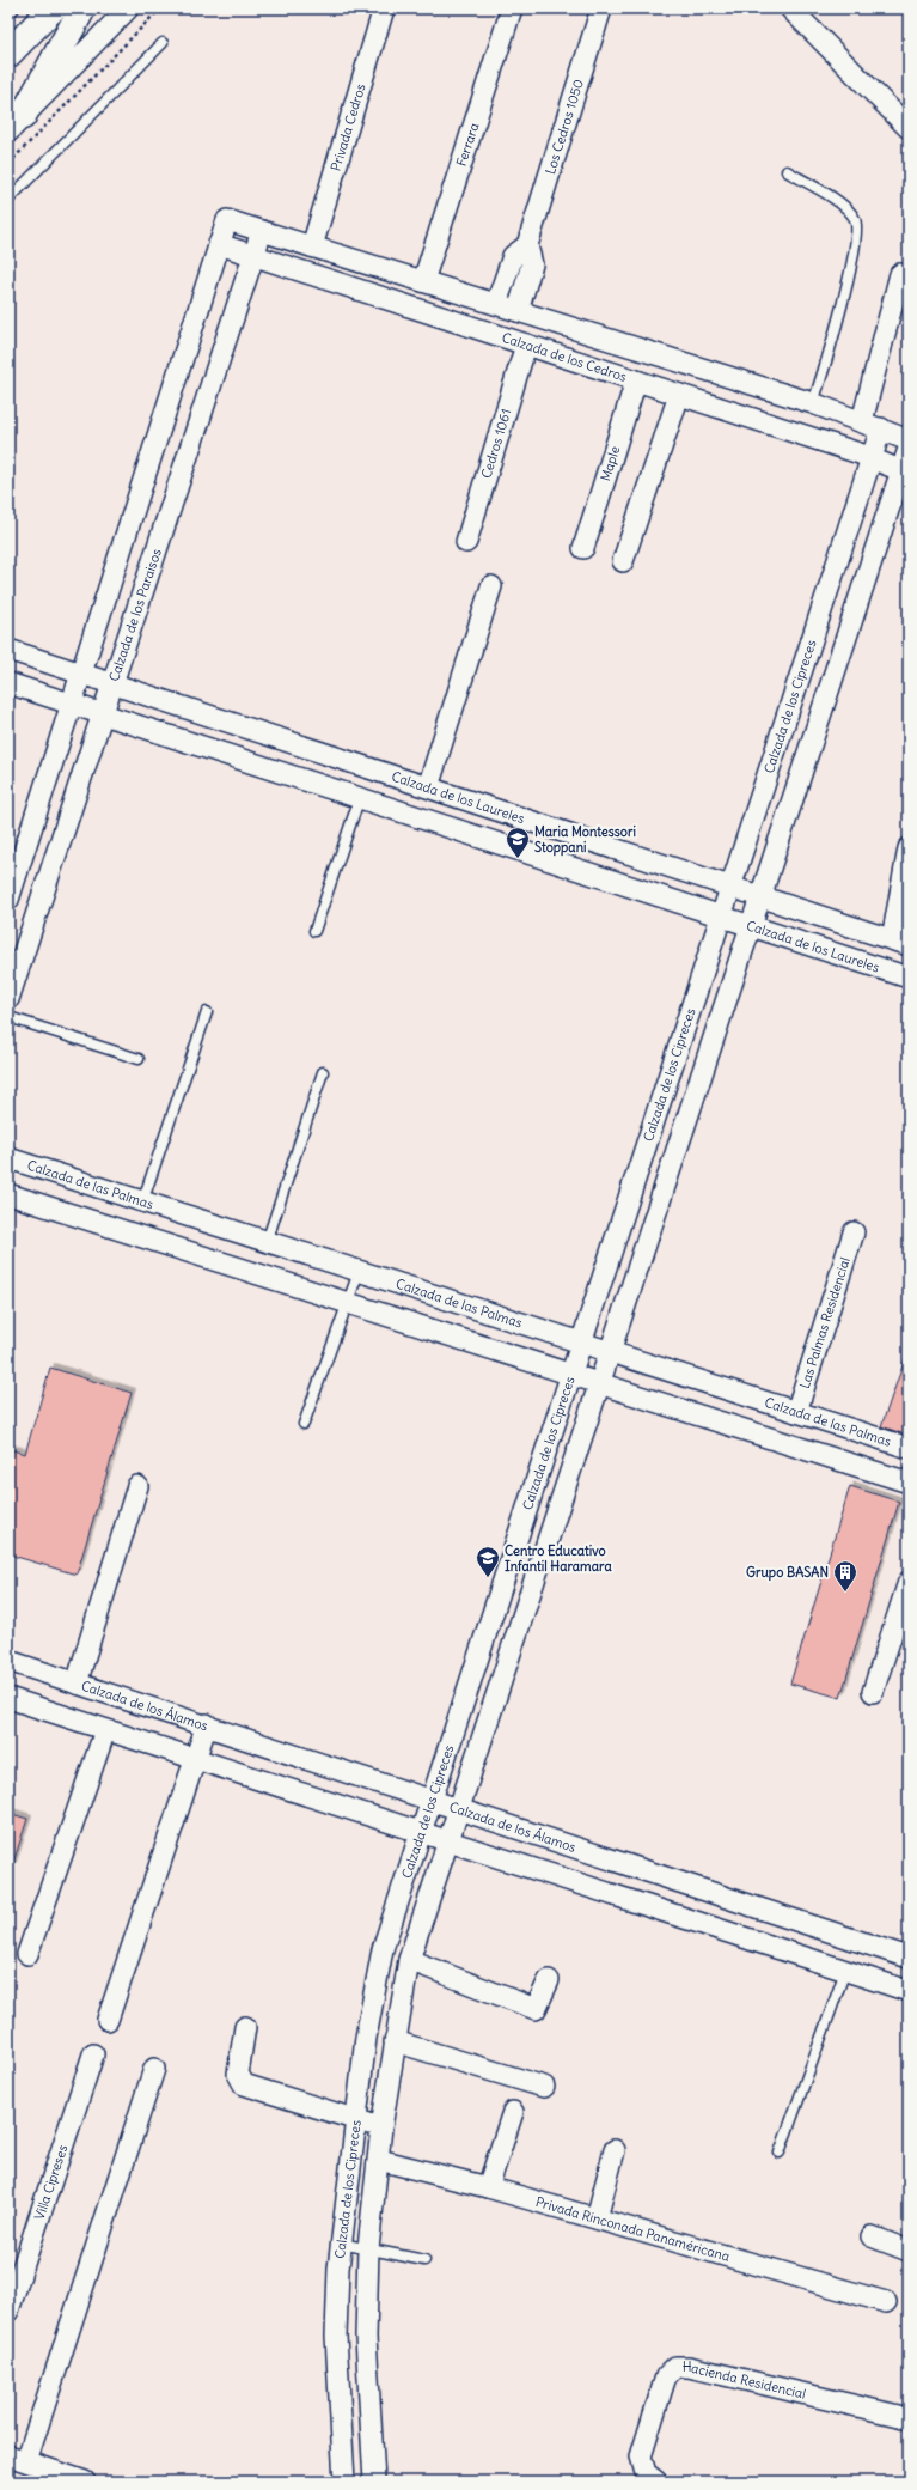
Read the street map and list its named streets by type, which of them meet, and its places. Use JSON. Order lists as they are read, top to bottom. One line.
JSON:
{"streets":{"street":["Privada Cedros","Los Cedros 1050","Ferrara","Calzada de los Cedros","Cedros 1061","Maple","Calzada de los Paraisos","Calzada de los Cipreces","Calzada de los Laureles","Calzada de las Palmas","Las Palmas Residencial","Calzada de los Álamos","Villa Cipreses","Privada Rinconada Panaméricana","Hacienda Residencial"]},"crossings":[["Calzada de los Cedros","Cedros 1061"],["Calzada de los Cedros","Maple"],["Calzada de los Cedros","Calzada de los Paraisos"],["Calzada de los Cedros","Calzada de los Cipreces"],["Calzada de los Paraisos","Calzada de los Laureles"],["Calzada de los Cipreces","Calzada de los Laureles"],["Calzada de los Cipreces","Calzada de las Palmas"],["Calzada de los Cipreces","Calzada de los Álamos"],["Calzada de los Cipreces","Privada Rinconada Panaméricana"],["Calzada de las Palmas","Las Palmas Residencial"]],"places":{"school or university":["Maria Montessori Stoppani","Centro Educativo Infantil Haramara"],"building":["Grupo BASAN"]}}
